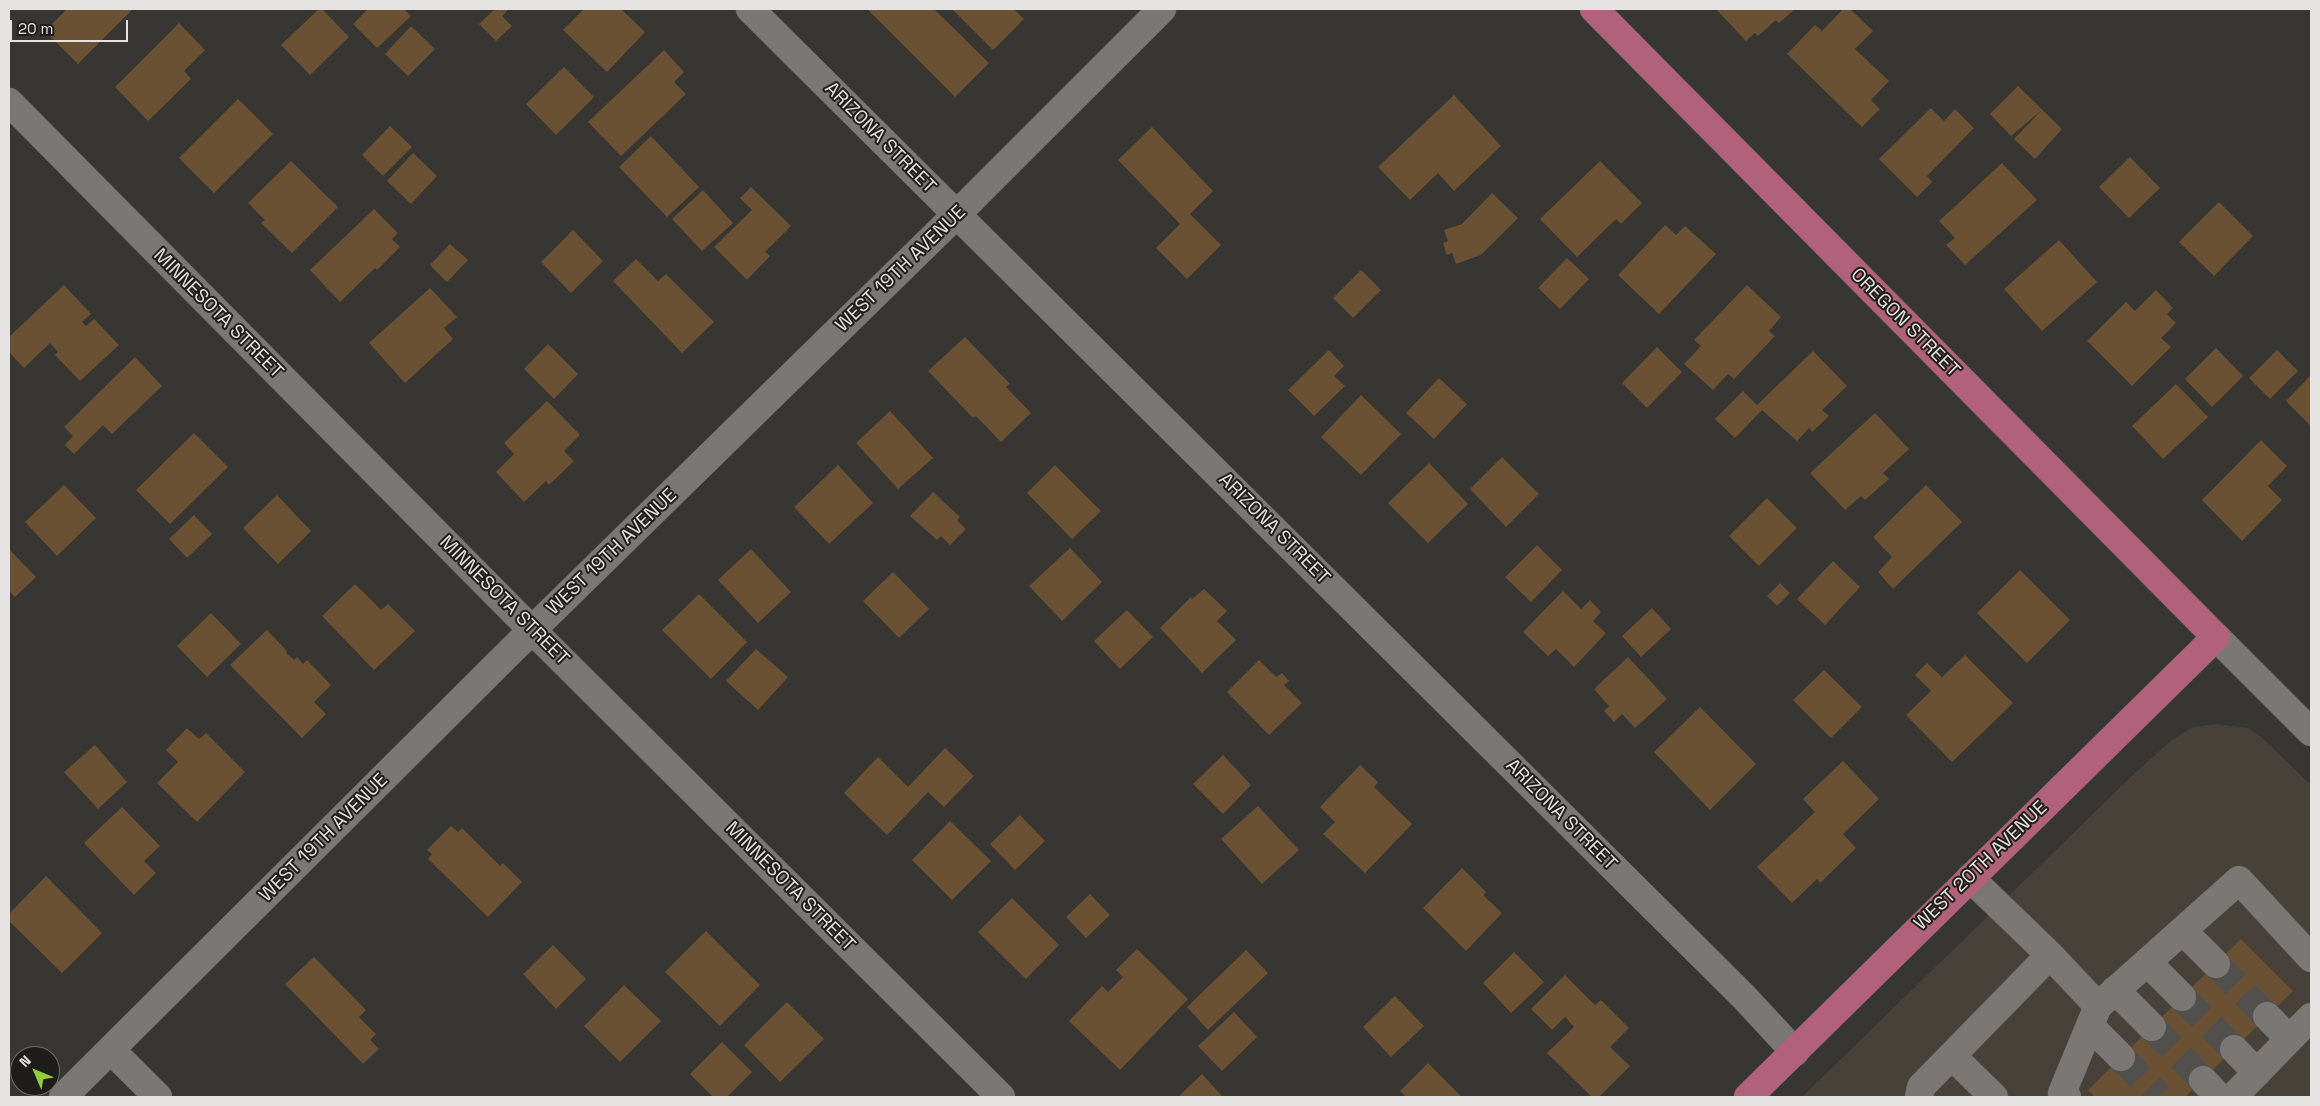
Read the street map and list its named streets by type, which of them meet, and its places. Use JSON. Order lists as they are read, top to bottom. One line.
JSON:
{"streets":{"main road":["OREGON STREET","WEST 20TH AVENUE"],"street":["ARIZONA STREET","WEST 19TH AVENUE","MINNESOTA STREET"]},"crossings":[["ARIZONA STREET","WEST 19TH AVENUE"],["ARIZONA STREET","WEST 20TH AVENUE"],["WEST 19TH AVENUE","MINNESOTA STREET"],["OREGON STREET","WEST 20TH AVENUE"]],"scale_bar":"20 m","north":"top left"}
